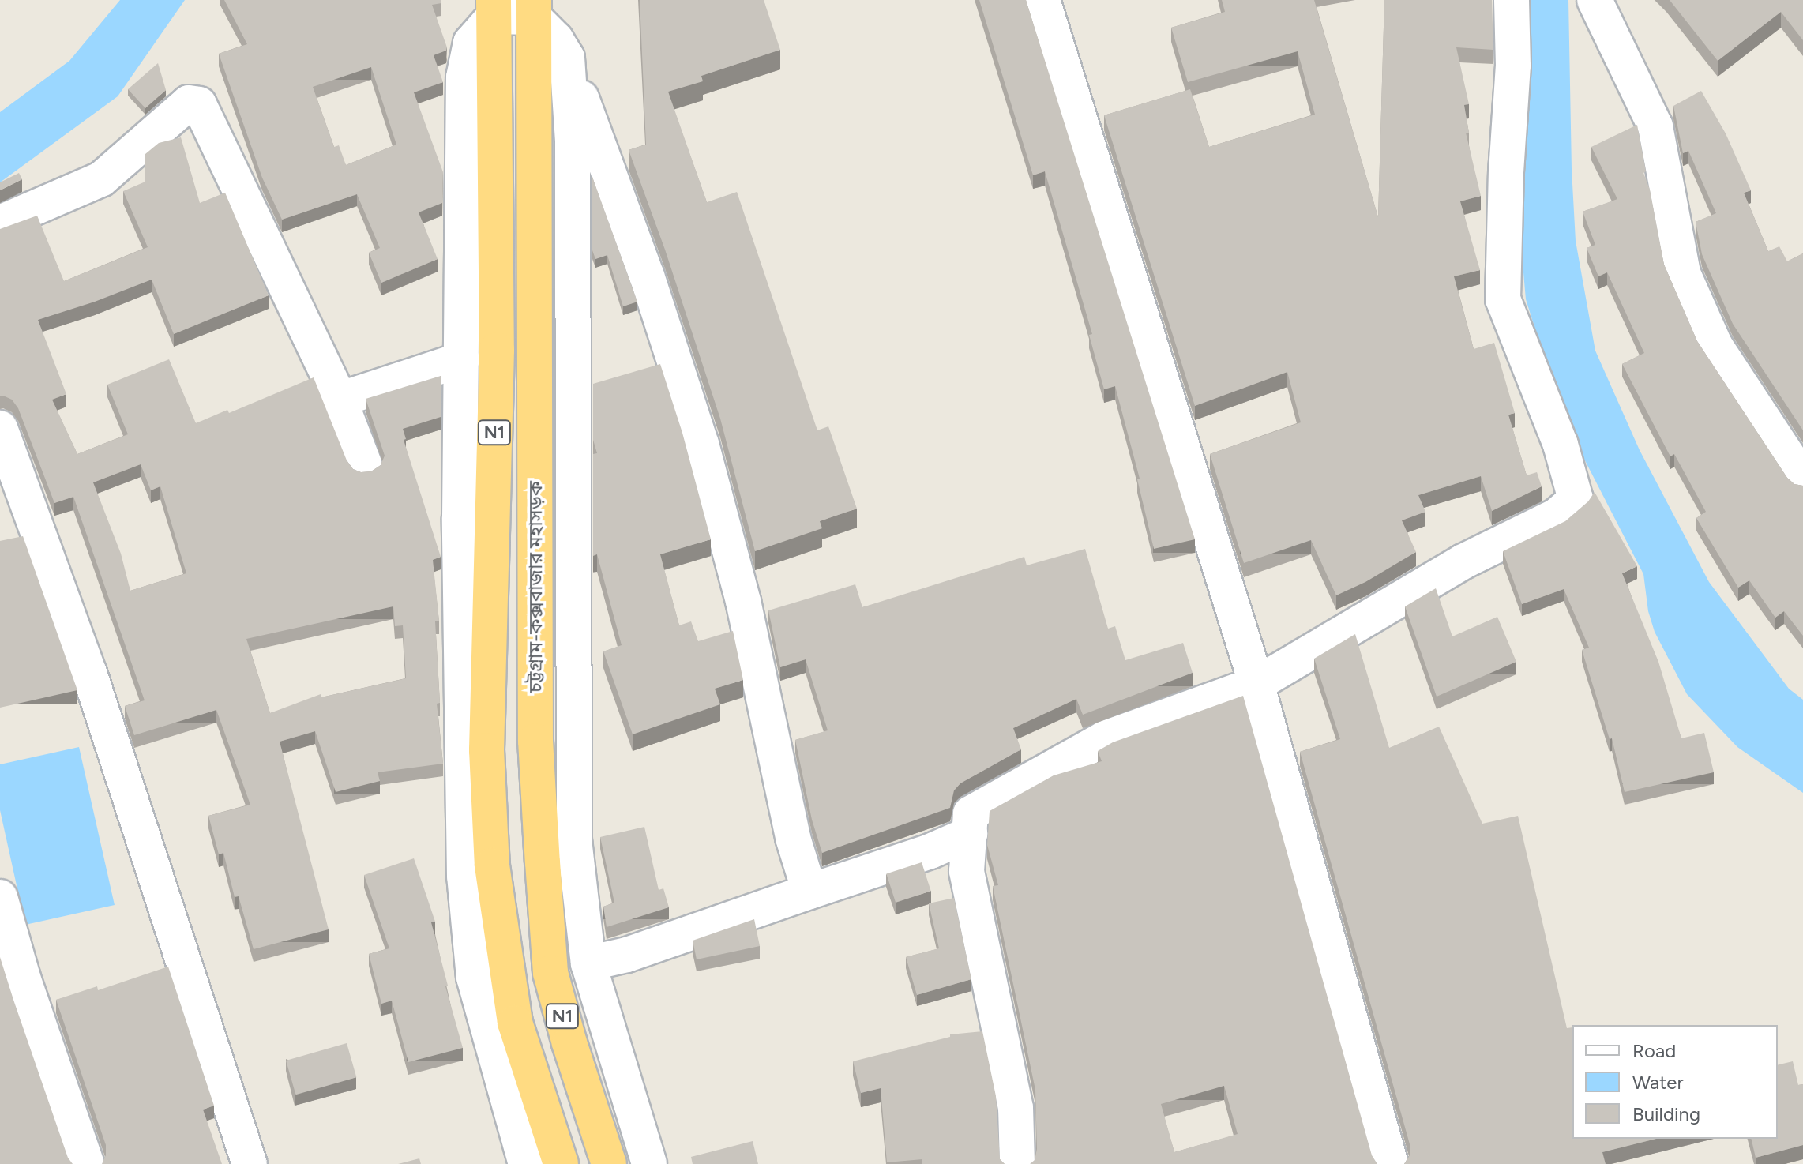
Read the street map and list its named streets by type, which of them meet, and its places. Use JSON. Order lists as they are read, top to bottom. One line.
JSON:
{"streets":{"highway":["N1","চট্টগ্রাম-কক্সবাজার মহাসড়ক"]},"legend":["Road","Water","Building"]}
